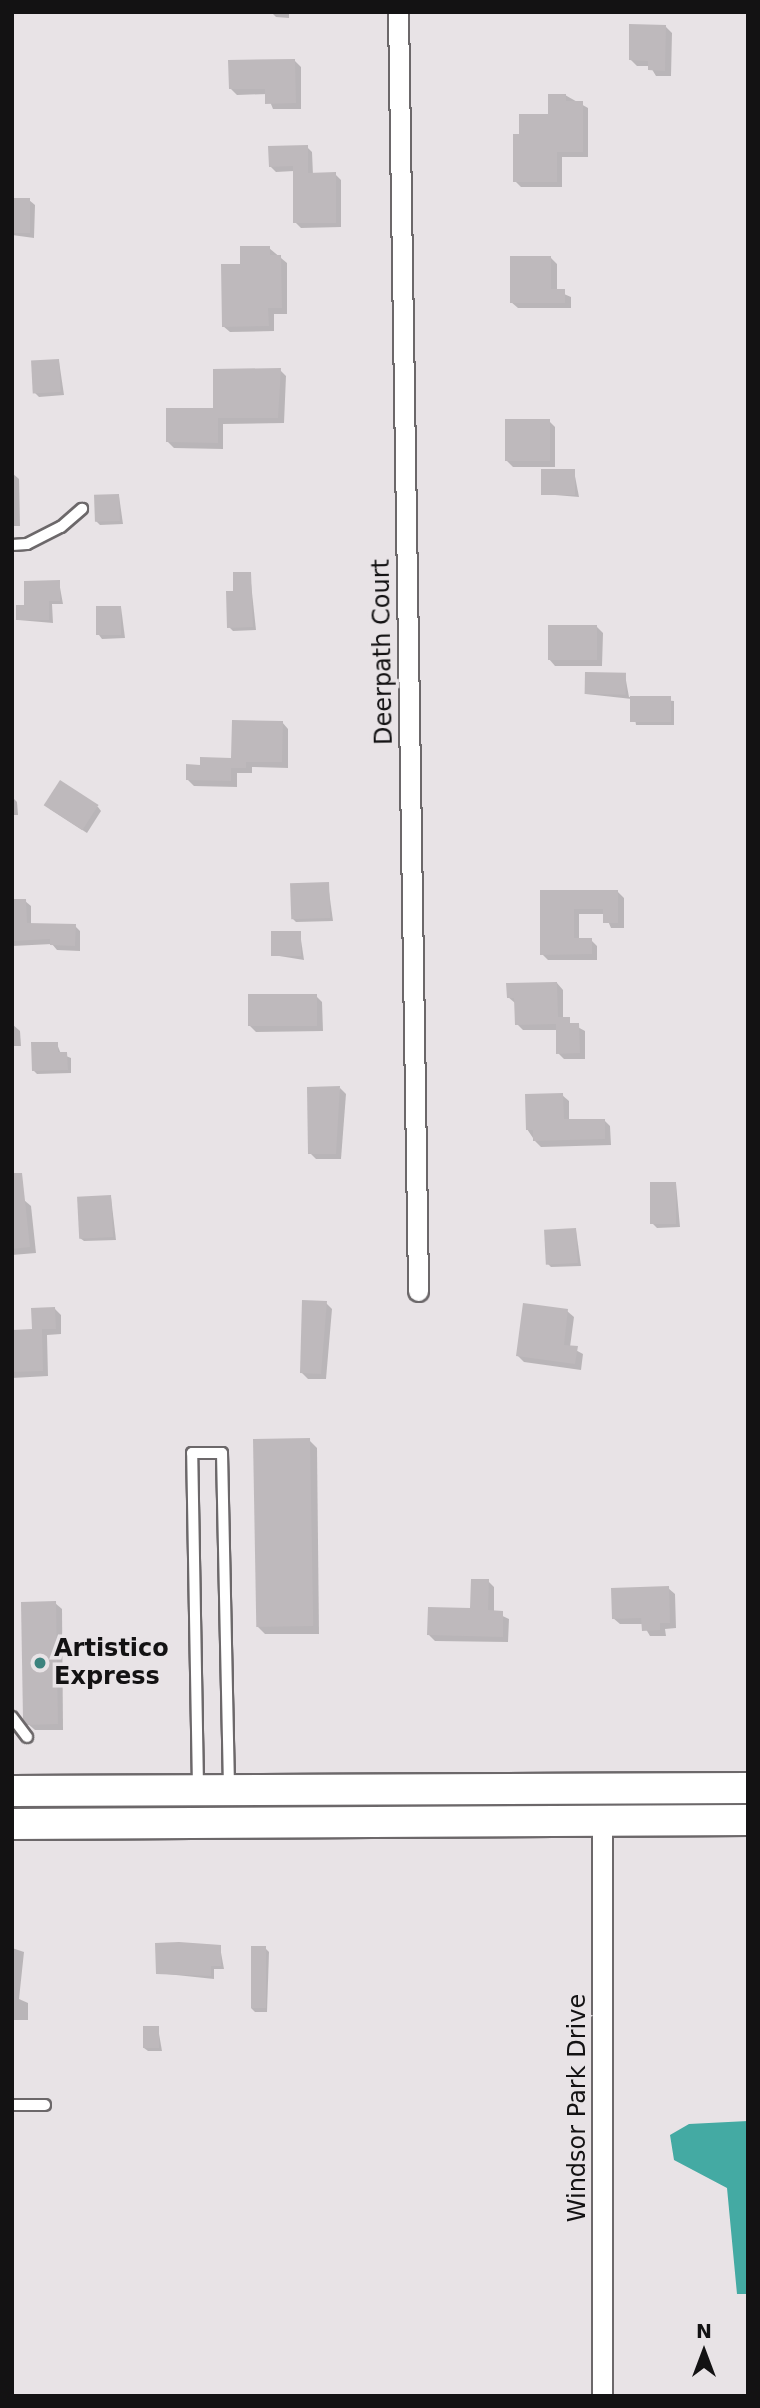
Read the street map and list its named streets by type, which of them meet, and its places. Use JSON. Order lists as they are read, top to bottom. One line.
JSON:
{"streets":{"street":["Deerpath Court","Windsor Park Drive"]},"places":["Artistico Express"],"north":"top"}
